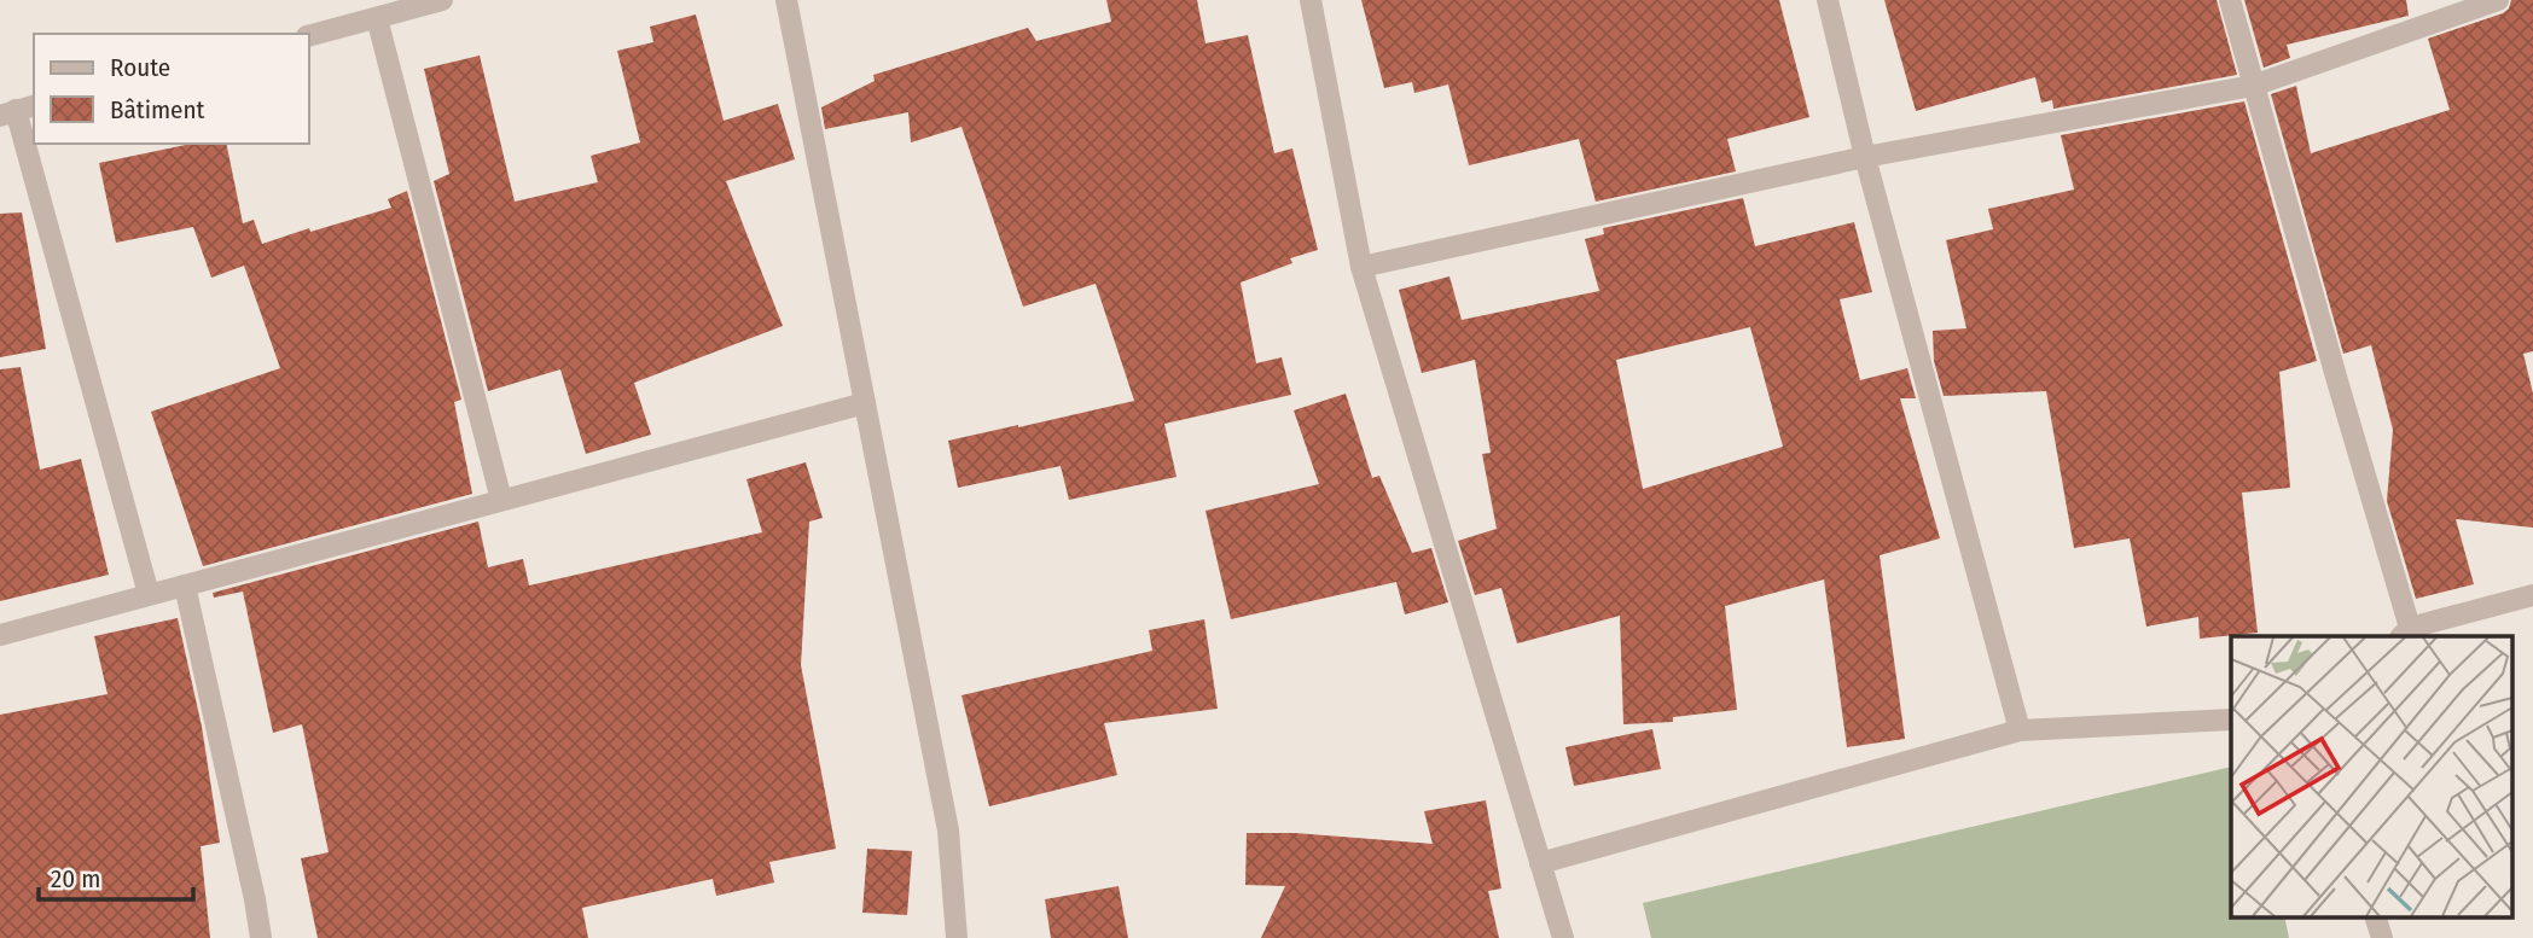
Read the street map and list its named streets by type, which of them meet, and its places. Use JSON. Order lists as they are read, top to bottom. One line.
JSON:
{"legend":["Route","Bâtiment"],"scale_bar":"20 m"}
